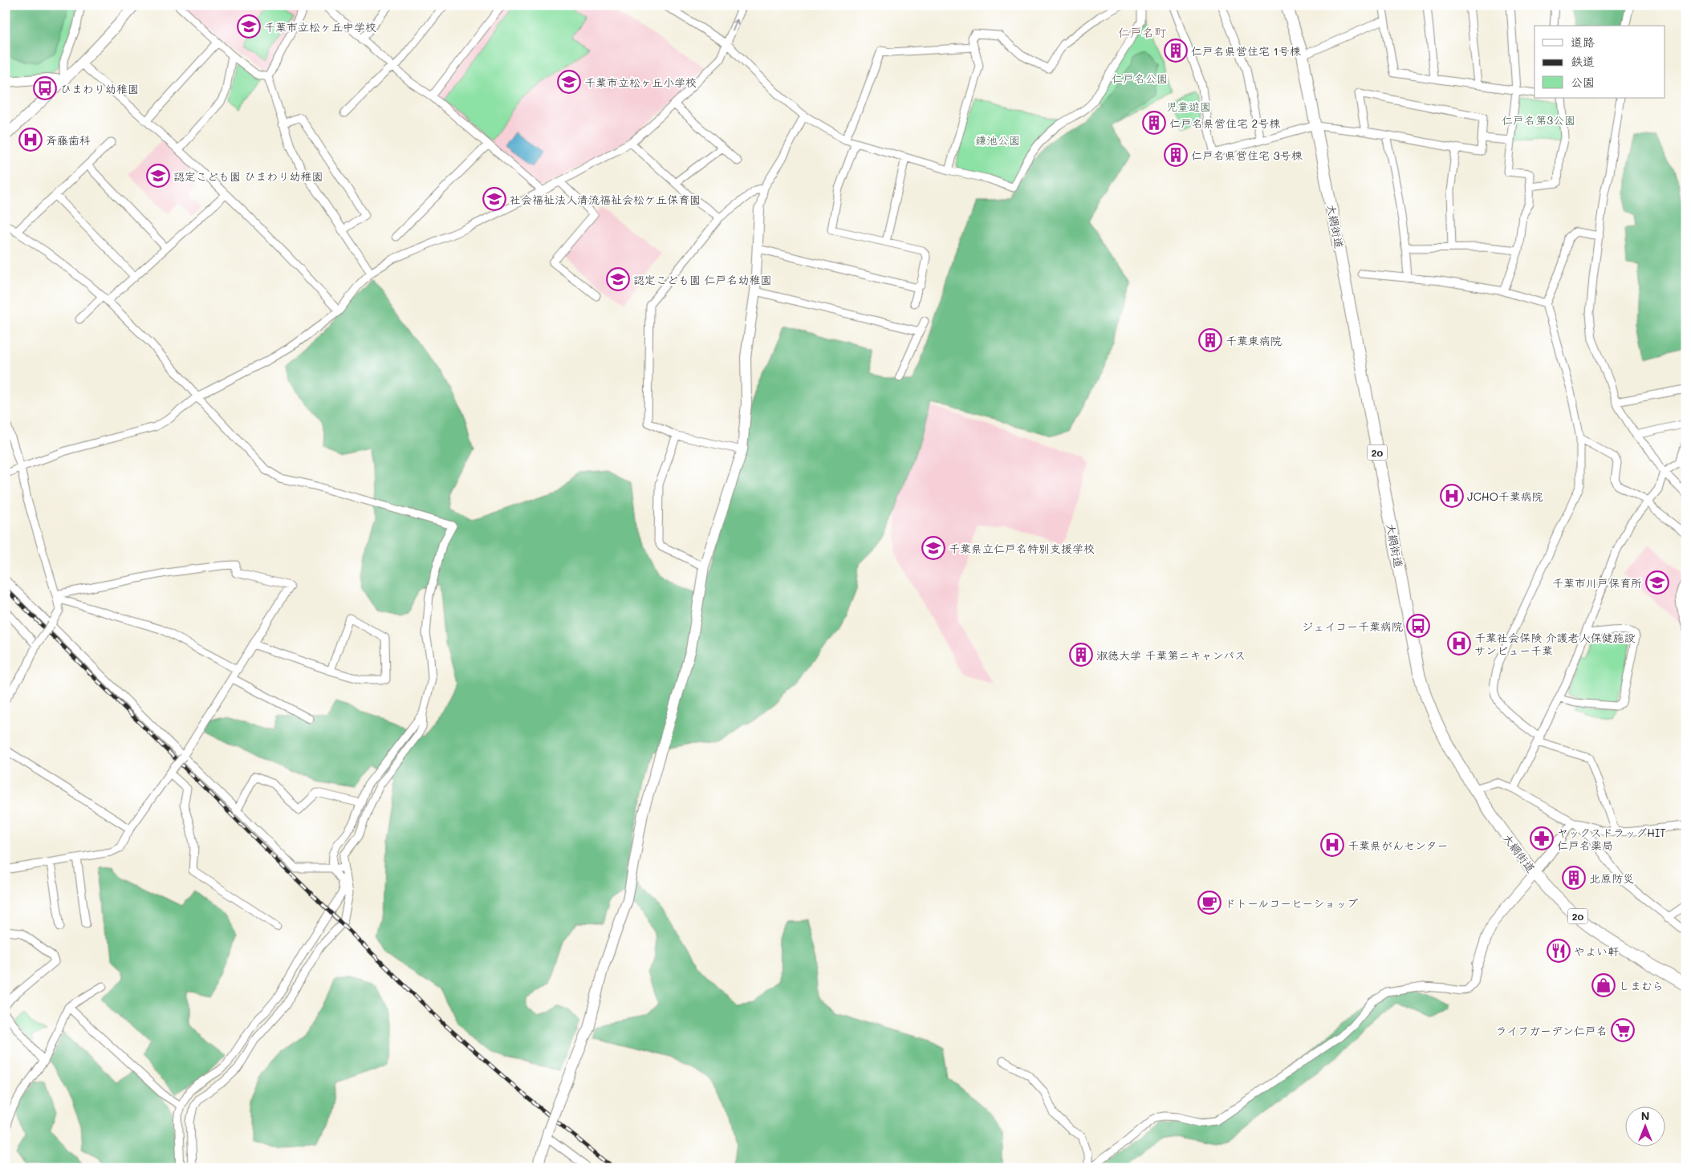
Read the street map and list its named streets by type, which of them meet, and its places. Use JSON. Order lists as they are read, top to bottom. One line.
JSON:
{"streets":{"main road":["大網街道","20"]},"districts":["仁戸名町"],"parks":["仁戸名公園","児童遊園","仁戸名第3公園","鎌池公園"],"places":{"school or university":["千葉市立松ヶ丘中学校","千葉市立松ヶ丘小学校","認定こども園 ひまわり幼稚園","社会福祉法人清流福祉会松ケ丘保育園","認定こども園 仁戸名幼稚園","千葉県立仁戸名特別支援学校","千葉市川戸保育所"],"building":["仁戸名県営住宅 1号棟","仁戸名県営住宅 2号棟","仁戸名県営住宅 3号棟","千葉東病院","淑徳大学 千葉第ニキャンパス","北原防災"],"bus stop":["ひまわり幼稚園","ジェイコー千葉病院"],"hospital":["斉藤歯科","JCHO千葉病院","千葉社会保険 介護老人保健施設 サンビュー千葉","千葉県がんセンター"],"pharmacy":["ヤックスドラッグHIT 仁戸名薬局"],"cafe":["ドトールコーヒーショップ"],"restaurant":["やよい軒"],"shop":["しまむら"],"supermarket":["ライフガーデン仁戸名"]},"legend":["道路","鉄道","公園"],"north":"top"}
